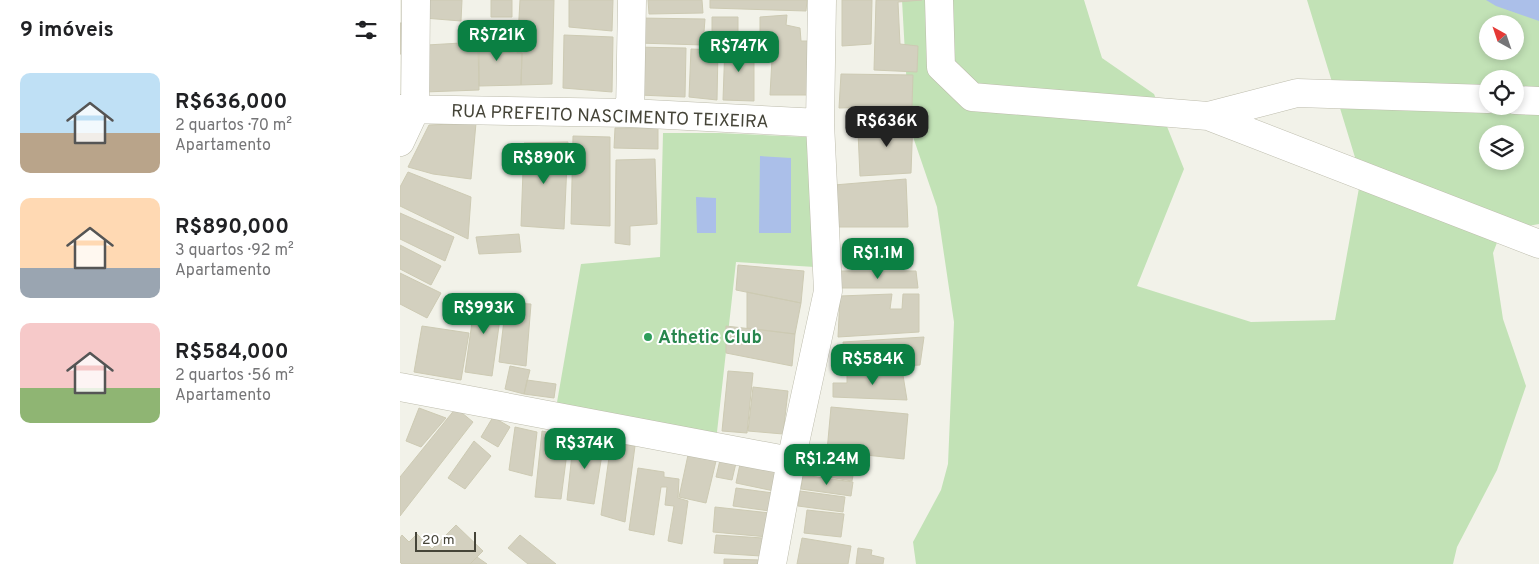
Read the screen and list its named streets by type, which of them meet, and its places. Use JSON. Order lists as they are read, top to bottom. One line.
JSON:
{"streets":{"street":["RUA PREFEITO NASCIMENTO TEIXEIRA"]},"places":["Athetic Club"],"scale_bar":"20 m","north":"top left","page":{"heading":"9 imóveis","price":["R$721K","R$747K","R$636K","R$890K","R$1.1M","R$993K","R$584K","R$374K","R$1.24M"],"list":[{"name":"R$636,000","note":"2 quartos · 70 m² · Apartamento"},{"name":"R$890,000","note":"3 quartos · 92 m² · Apartamento"},{"name":"R$584,000","note":"2 quartos · 56 m² · Apartamento"}],"scale":"20 m"}}
